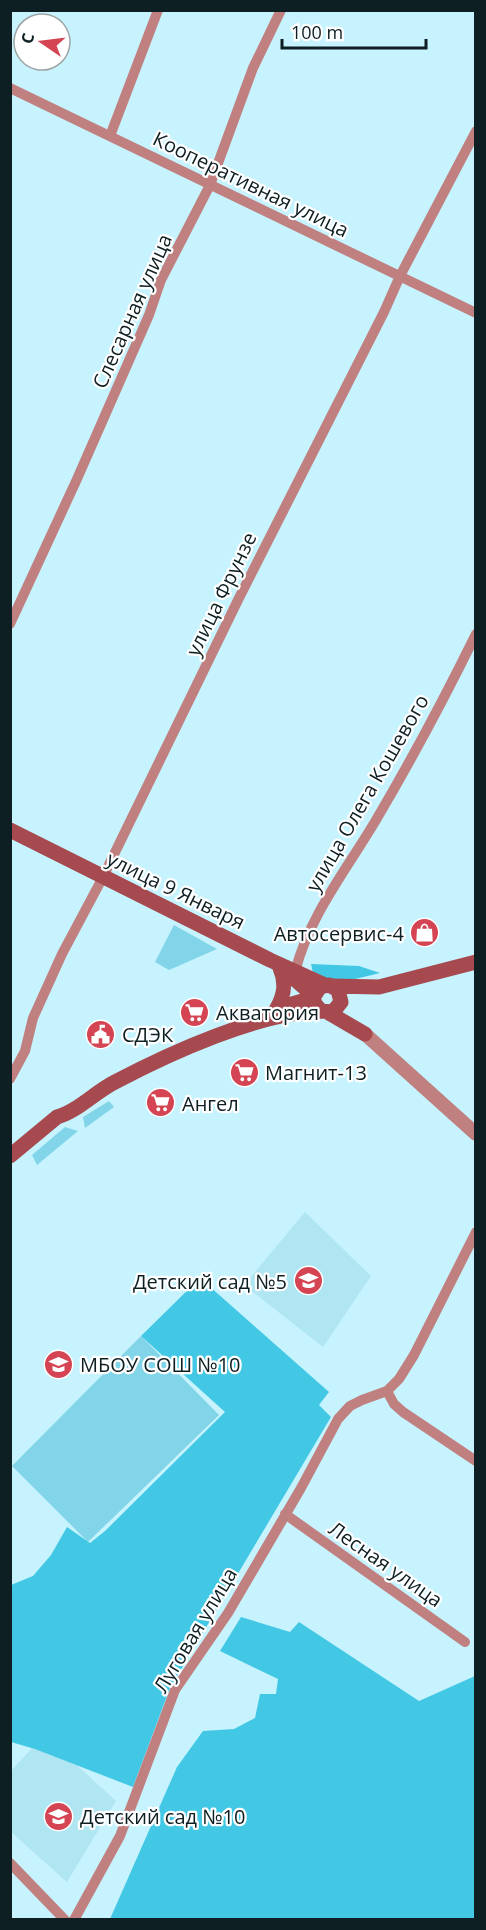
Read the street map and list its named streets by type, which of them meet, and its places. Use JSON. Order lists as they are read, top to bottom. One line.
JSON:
{"streets":{"main road":["улица 9 Января"],"street":["Кооперативная улица","Слесарная улица","улица Фрунзе","улица Олега Кошевого","Лесная улица","Луговая улица"]},"crossings":[["Кооперативная улица","Слесарная улица"],["Кооперативная улица","улица Фрунзе"],["улица Фрунзе","улица 9 Января"],["улица Олега Кошевого","улица 9 Января"],["Лесная улица","Луговая улица"]],"places":{"shop":["Автосервис-4"],"supermarket":["Акватория","Магнит-13","Ангел"],"public building":["СДЭК"],"school or university":["Детский сад №5","МБОУ СОШ №10","Детский сад №10"]},"scale_bar":"100 m","north":"left"}
